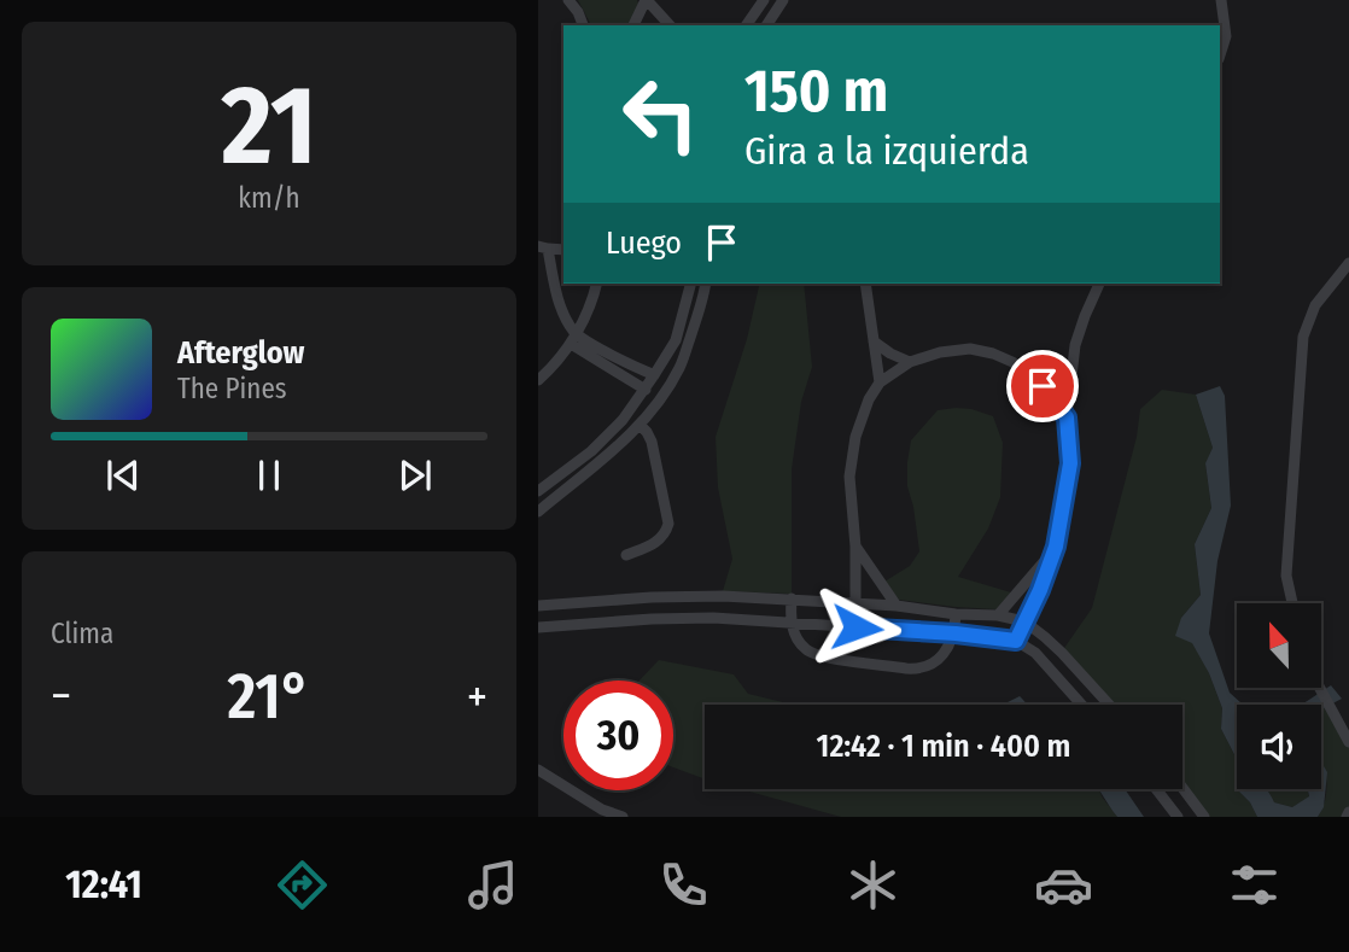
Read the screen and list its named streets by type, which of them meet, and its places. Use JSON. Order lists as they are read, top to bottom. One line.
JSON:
{"north":"top","page":{"tile":[["21","km/h"],"Clima"],"turn":["150 m","Gira a la izquierda"],"then":"Luego","song":["Afterglow","The Pines"],"heat":["−","21°","+"],"limit":"30","trip":"12:42 · 1 min · 400 m","tabs":"12:41"}}
